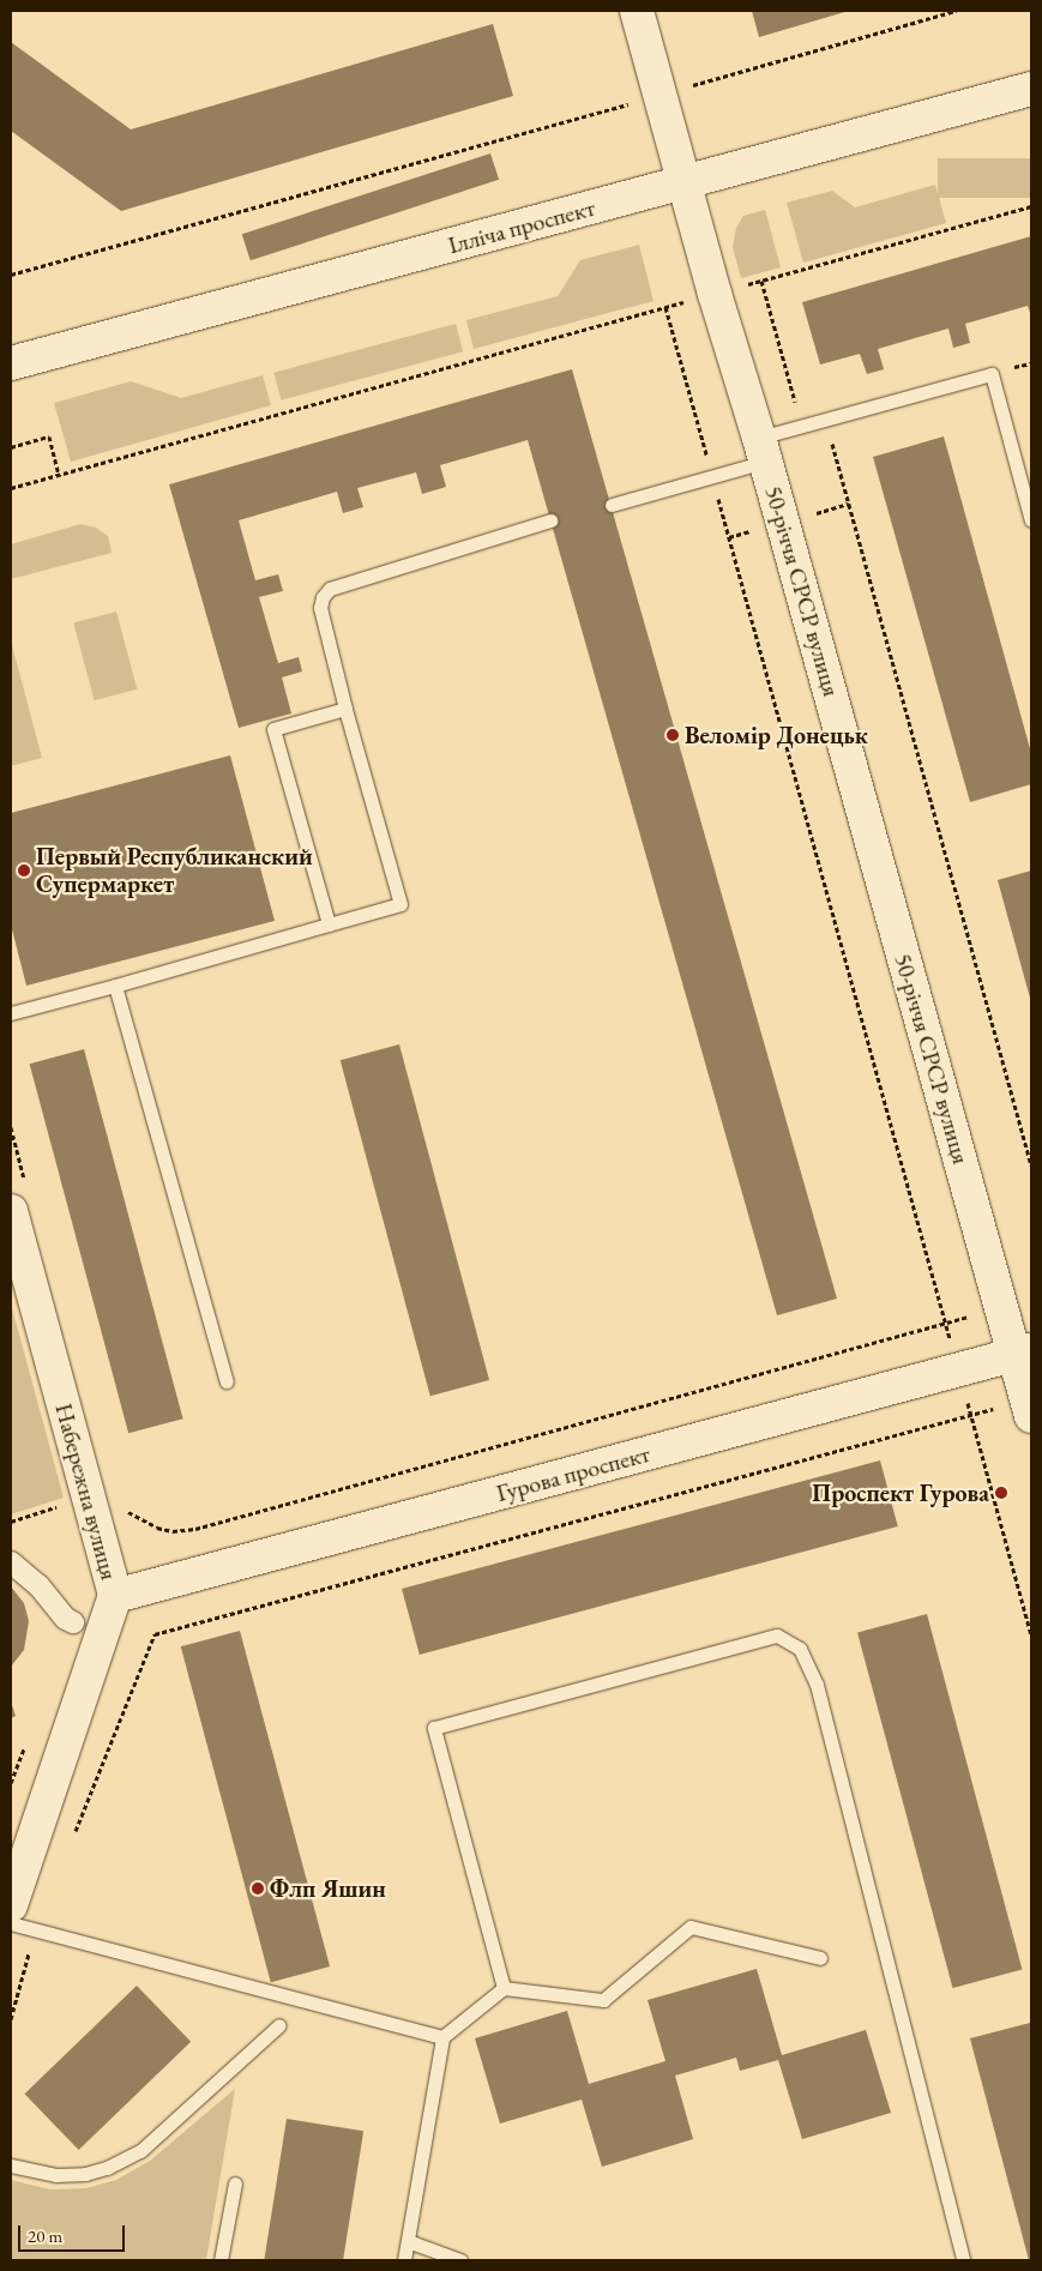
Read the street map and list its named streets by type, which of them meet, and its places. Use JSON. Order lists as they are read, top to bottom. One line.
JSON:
{"streets":{"main road":["Ілліча проспект","50-річчя СРСР вулиця","Гурова проспект","Набережна вулиця"]},"crossings":[["Ілліча проспект","50-річчя СРСР вулиця"],["50-річчя СРСР вулиця","Гурова проспект"],["Гурова проспект","Набережна вулиця"]],"places":["Веломір Донецьк","Первый Республиканский Супермаркет","Проспект Гурова","Флп Яшин"],"scale_bar":"20 m"}
